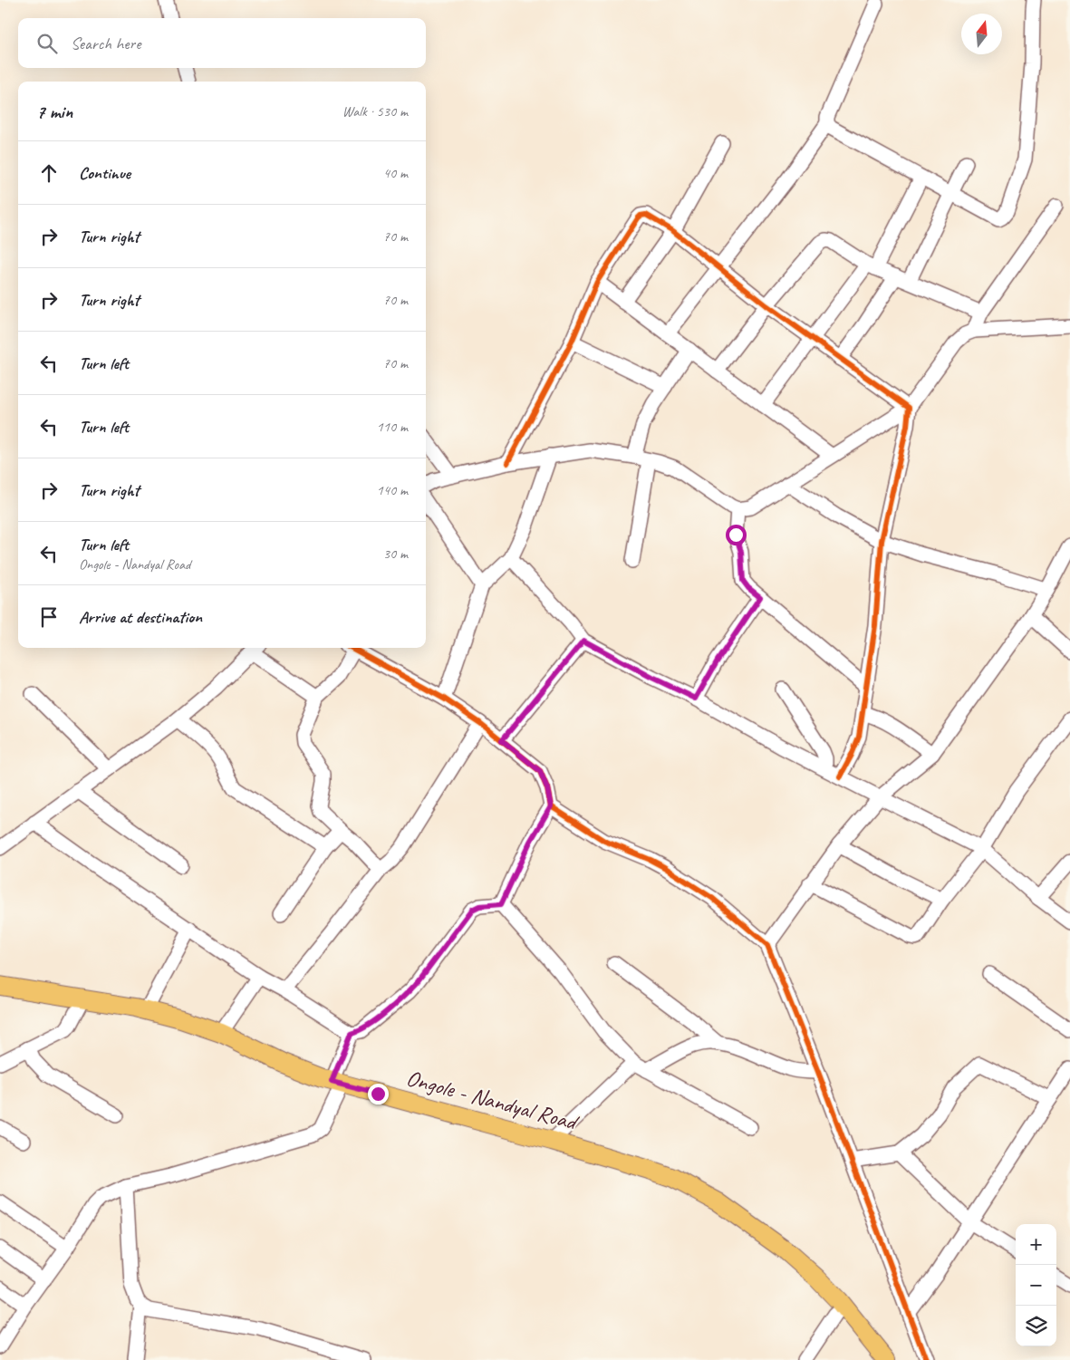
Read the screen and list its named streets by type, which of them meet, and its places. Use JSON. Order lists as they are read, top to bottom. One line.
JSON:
{"streets":{"main road":["Ongole - Nandyal Road"]},"north":"top","page":{"search":"Search here","heading":["7 min","Walk · 530 m"],"list":[["Continue","40 m"],["Turn right","70 m"],["Turn right","70 m"],["Turn left","70 m"],["Turn left","110 m"],["Turn right","140 m"],["Turn left","Ongole - Nandyal Road","30 m"],"Arrive at destination"],"map_buttons":["+","−"]}}
